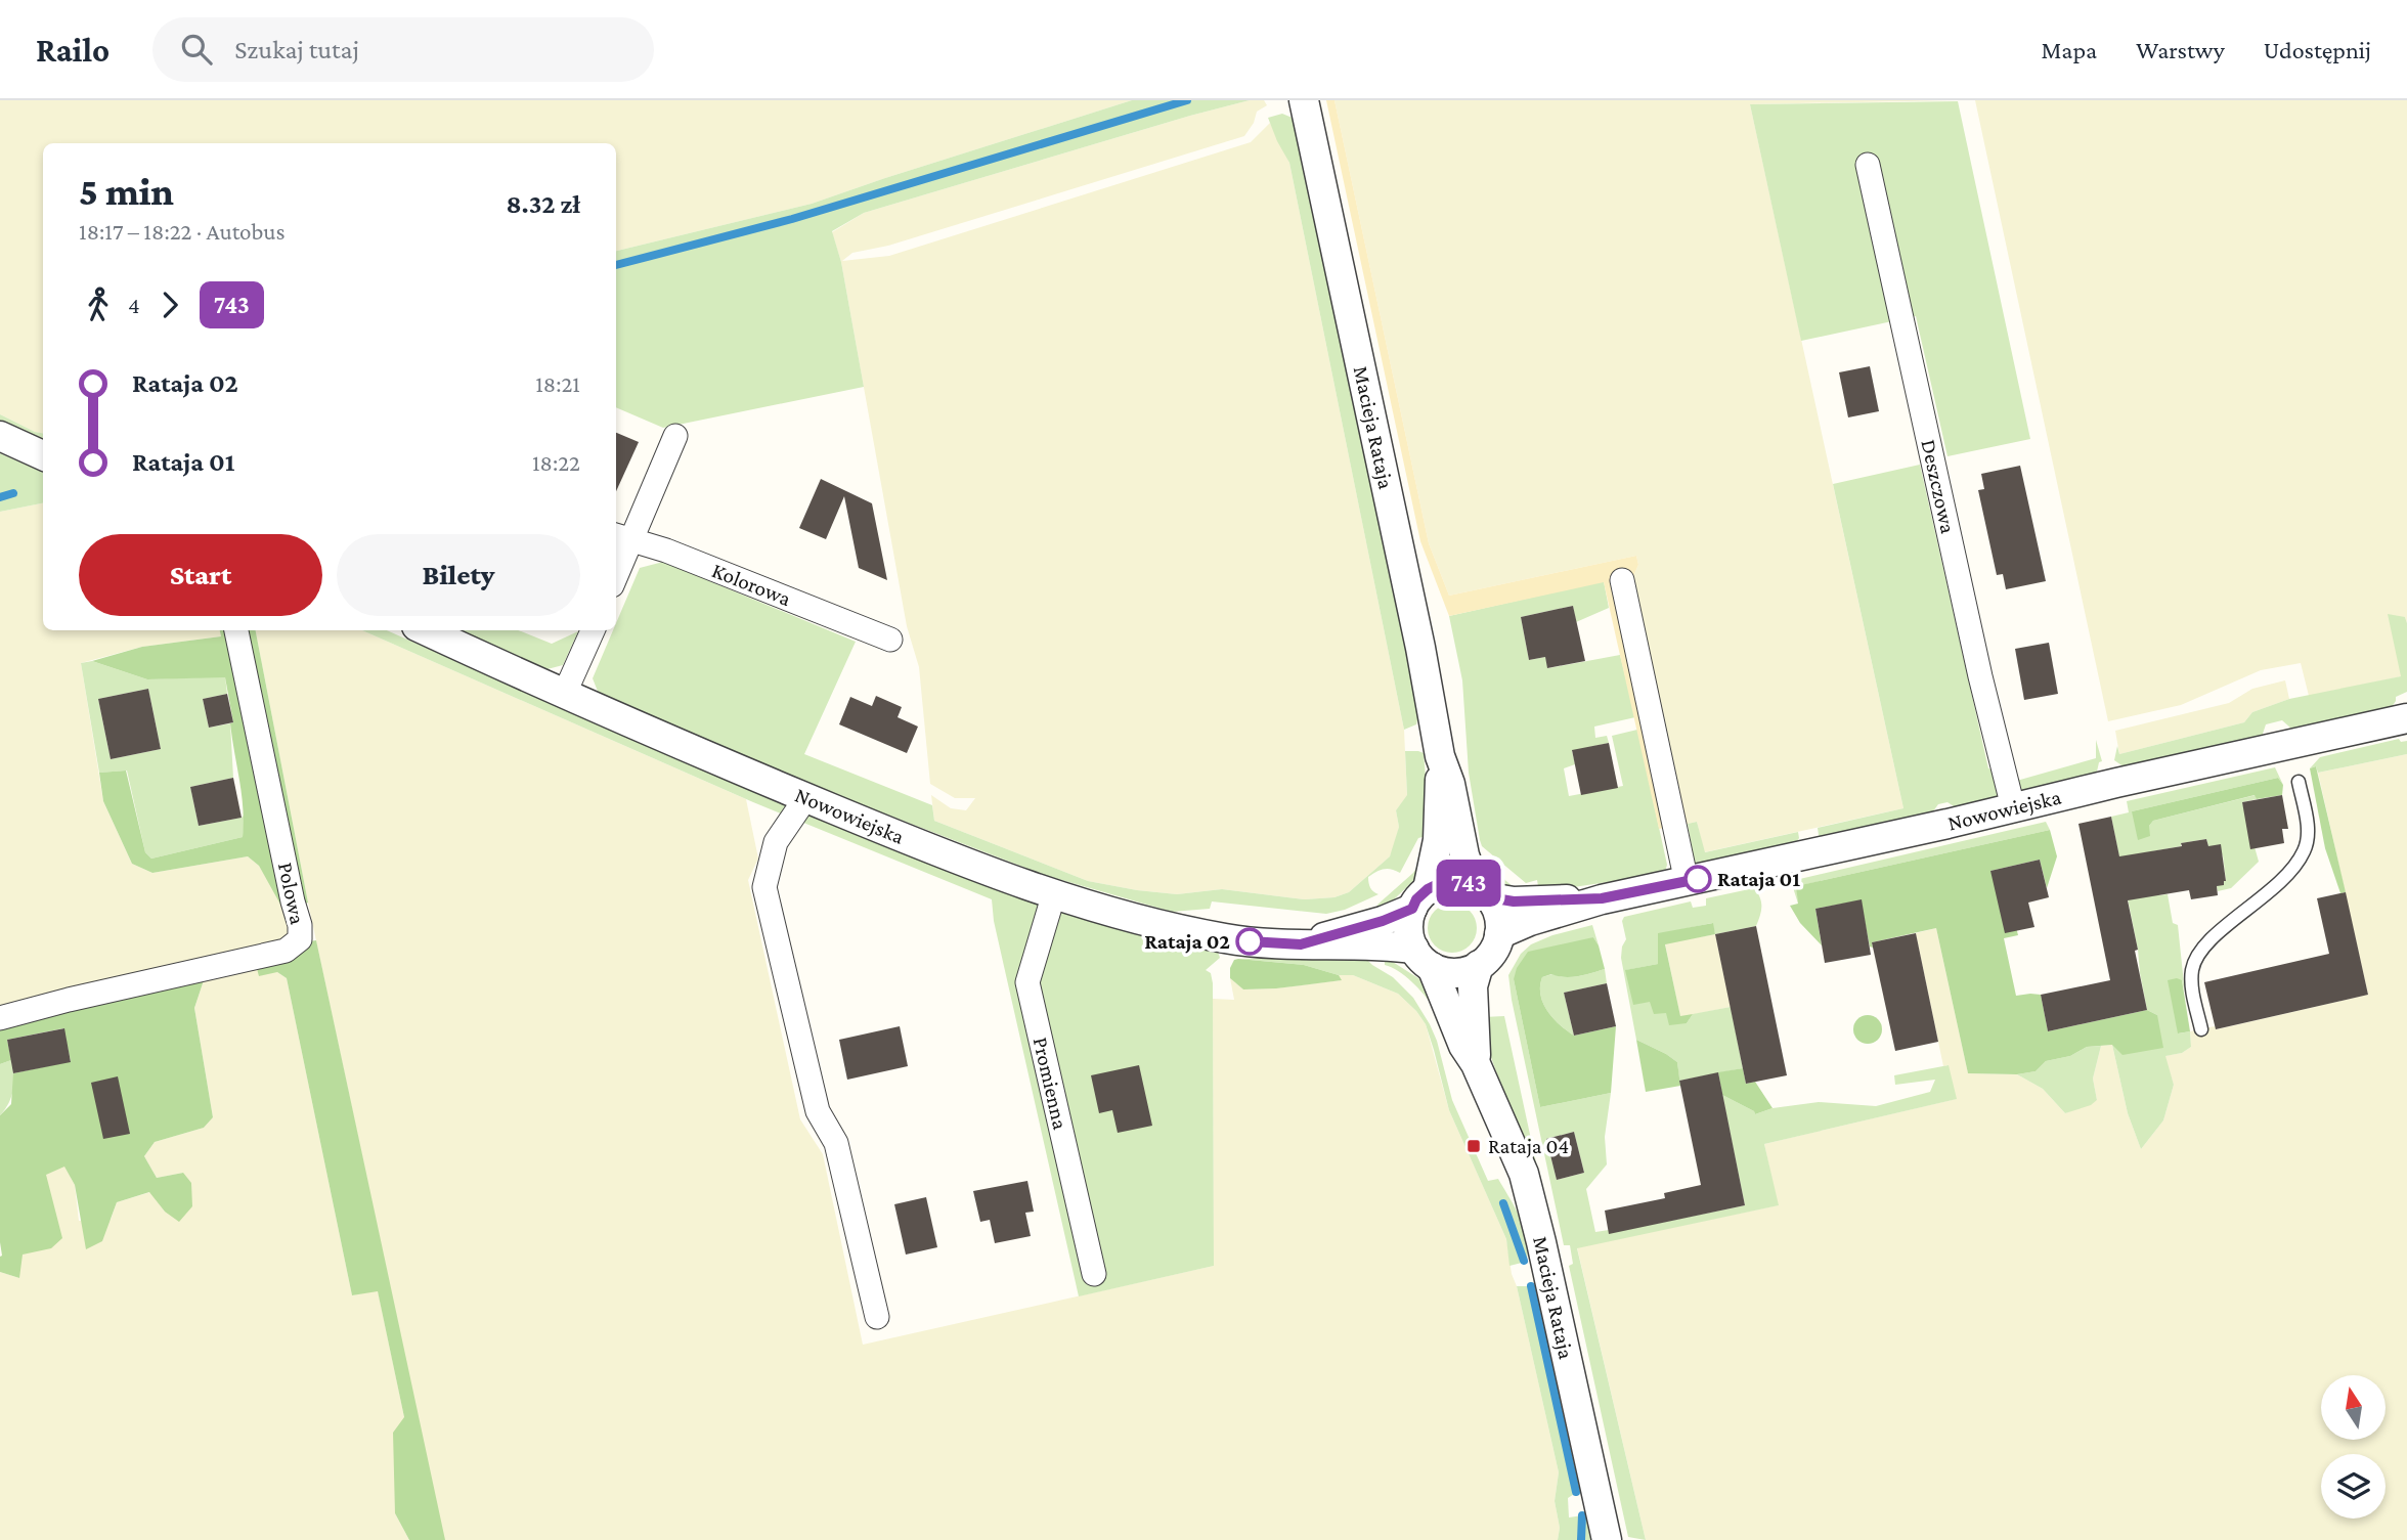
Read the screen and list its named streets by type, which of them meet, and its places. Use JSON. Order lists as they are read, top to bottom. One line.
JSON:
{"streets":{"street":["Macieja Rataja","Deszczowa","Kolorowa","Nowowiejska","Polowa","Promienna"]},"crossings":[["Macieja Rataja","Nowowiejska"],["Deszczowa","Nowowiejska"],["Nowowiejska","Promienna"]],"places":{"other":["Rataja 01","Rataja 02"],"transit":["Rataja 04"]},"lines":["bus line 743"],"north":"top","page":{"header":"Railo","search":"Szukaj tutaj","nav":["Mapa","Warstwy","Udostępnij"],"on_map":"743","heading":["5 min","18:17 – 18:22 · Autobus","8.32 zł"],"legs":["4","743"],"list":[{"name":"Rataja 02","value":"18:21"},{"name":"Rataja 01","value":"18:22"}],"buttons":["Start","Bilety"]}}
